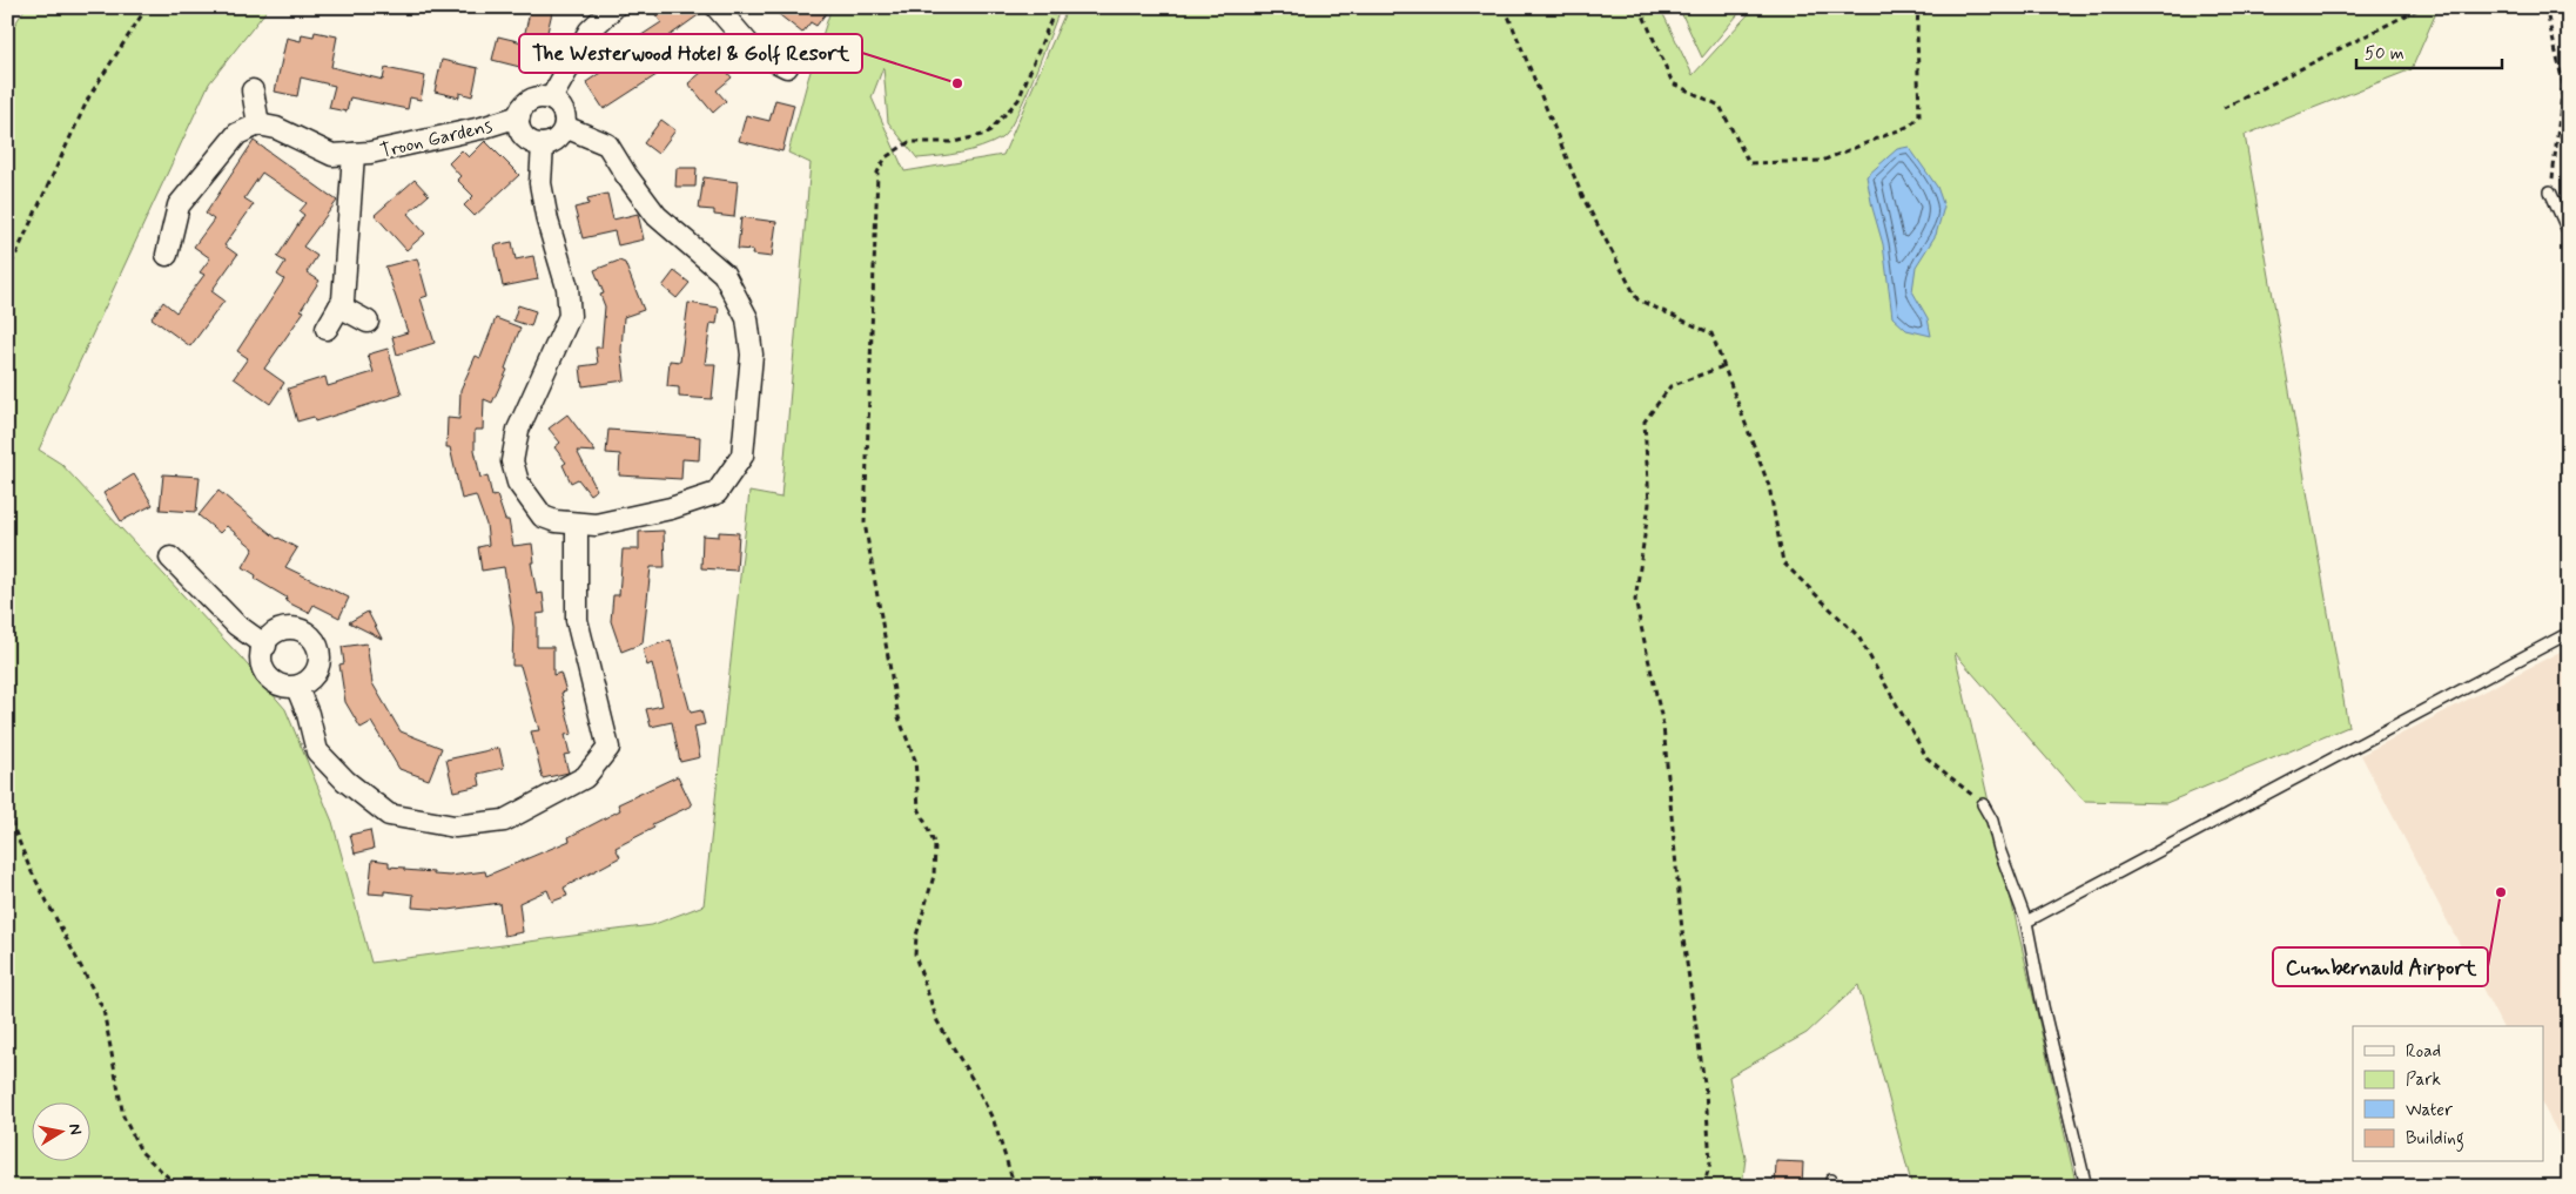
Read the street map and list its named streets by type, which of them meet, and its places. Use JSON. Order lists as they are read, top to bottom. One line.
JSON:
{"streets":{"street":["Troon Gardens"]},"places":["The Westerwood Hotel & Golf Resort","Cumbernauld Airport"],"legend":["Road","Park","Water","Building"],"scale_bar":"50 m","north":"right"}
